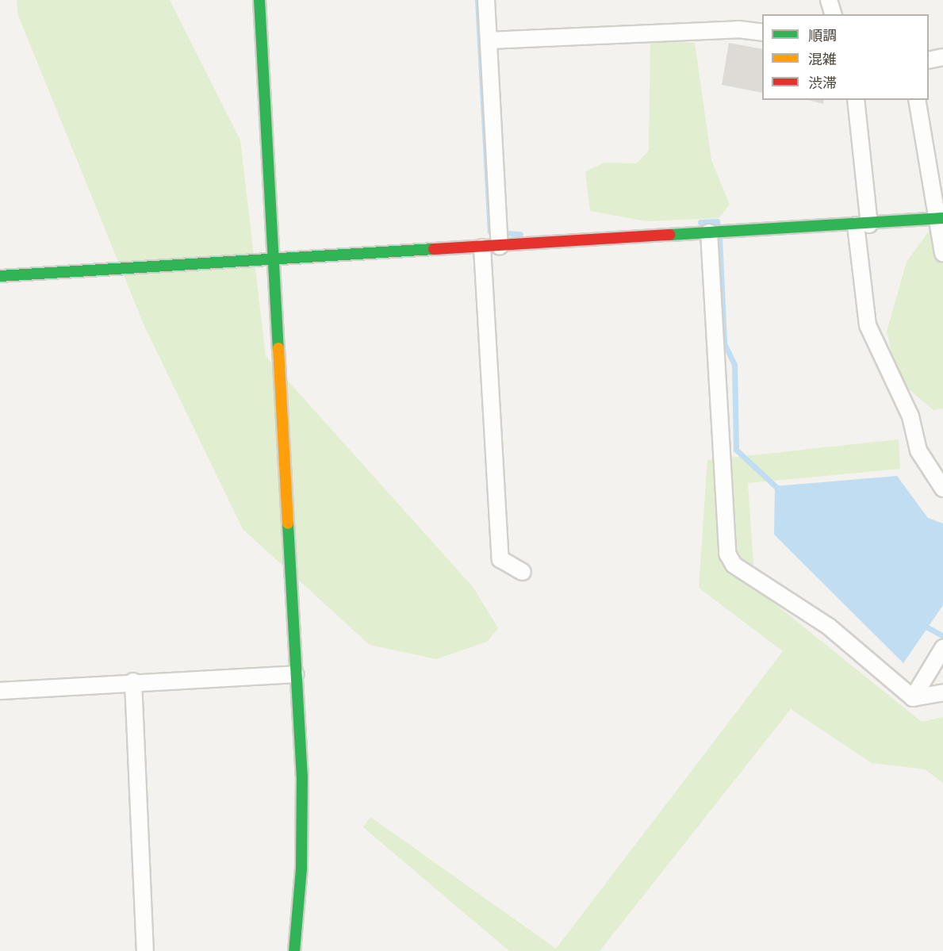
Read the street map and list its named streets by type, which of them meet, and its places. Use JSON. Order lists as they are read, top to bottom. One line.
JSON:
{"legend":["順調","混雑","渋滞"]}
